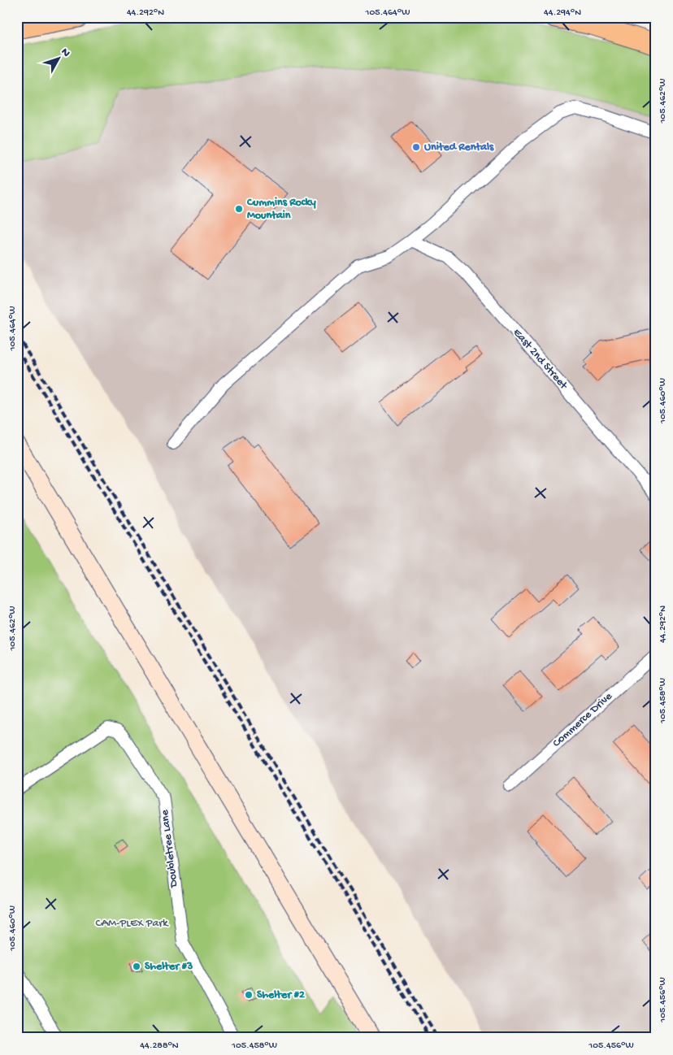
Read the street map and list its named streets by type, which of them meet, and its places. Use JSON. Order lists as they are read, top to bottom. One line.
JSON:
{"streets":{"street":["East 2nd Street","Commerce Drive","Doubletree Lane"]},"parks":["CAM-PLEX Park"],"places":["United Rentals","Cummins Rocky Mountain","Shelter #3","Shelter #2"],"north":"top right","coordinates":["44.292°N","105.464°W","44.294°N","105.462°W","105.460°W","105.458°W","105.456°W","44.288°N"]}
